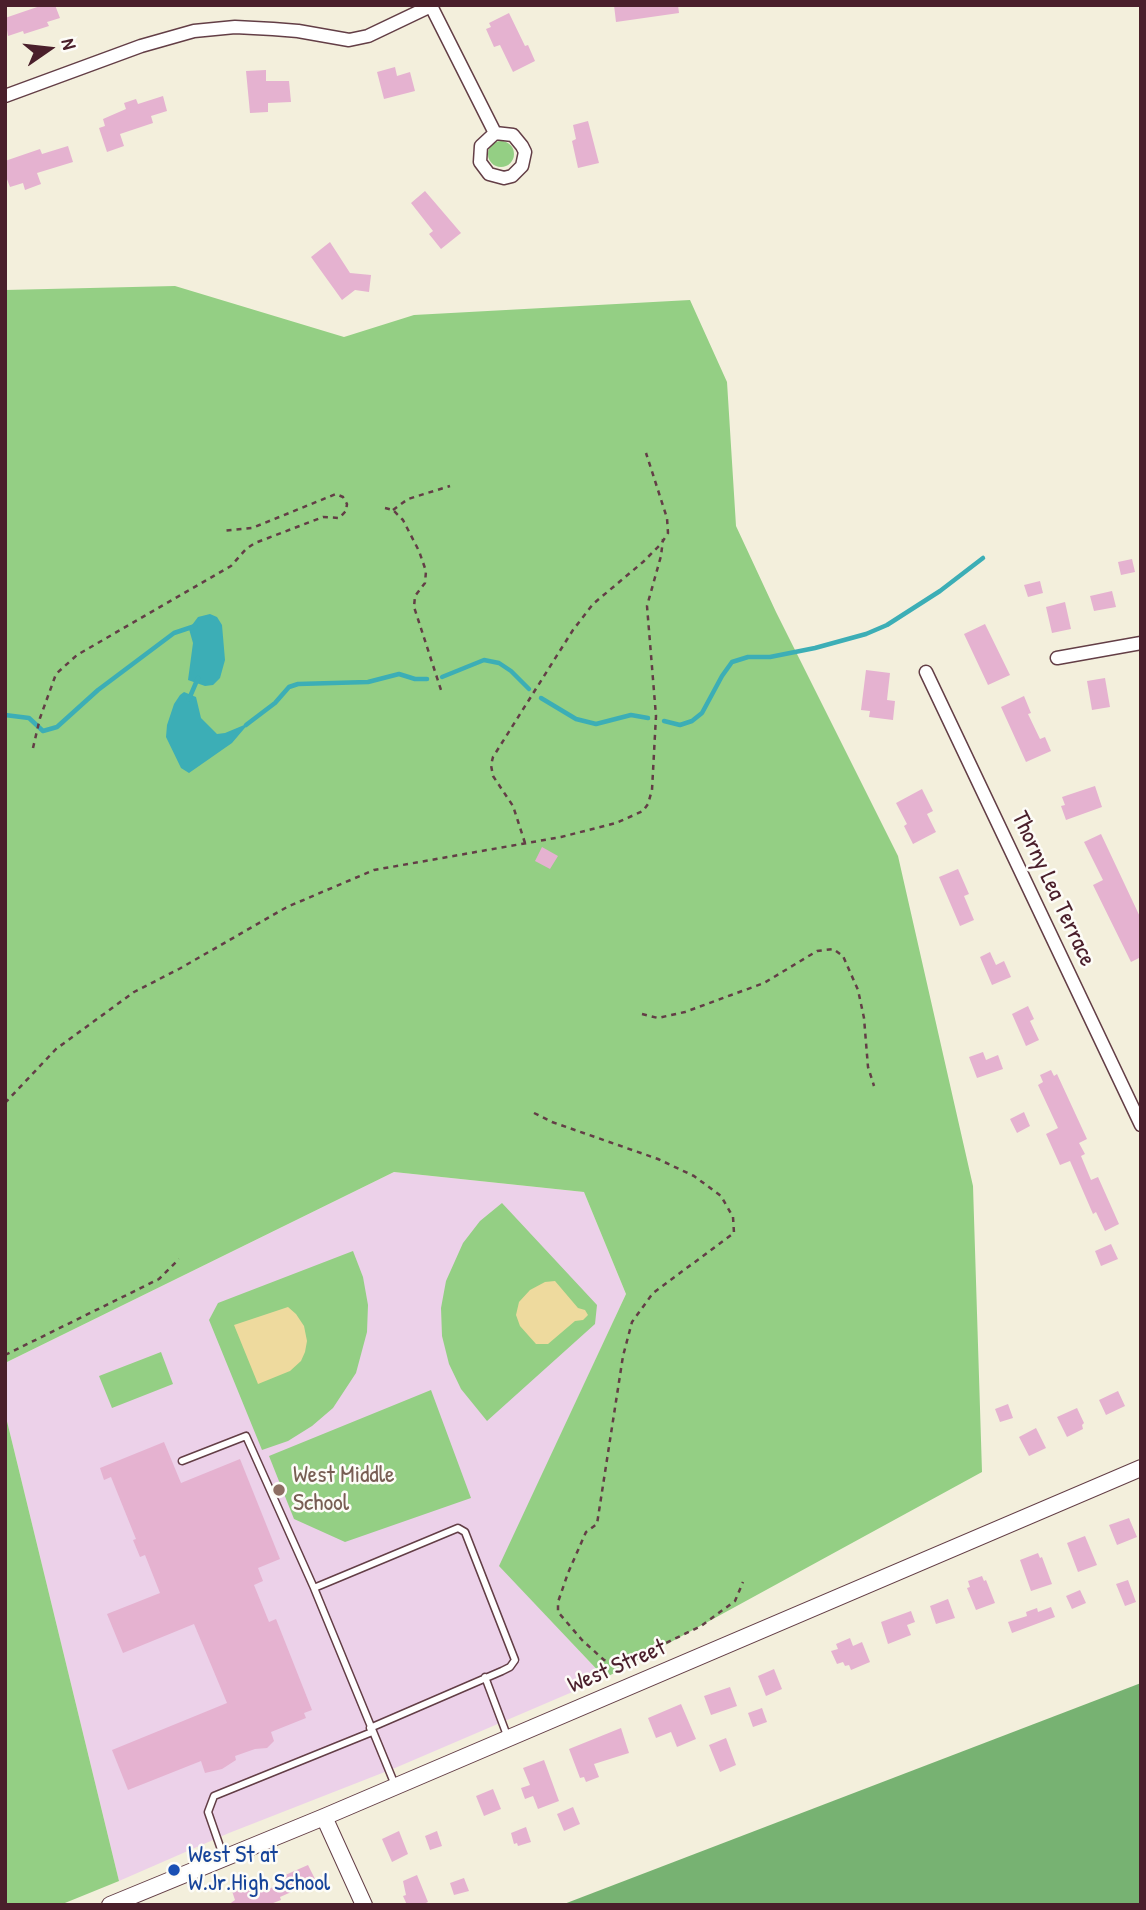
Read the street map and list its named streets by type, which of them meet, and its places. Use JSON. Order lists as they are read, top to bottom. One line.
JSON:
{"streets":{"street":["Thorny Lea Terrace","West Street"]},"places":["West Middle School","West St at W.Jr.High School"],"north":"right"}
